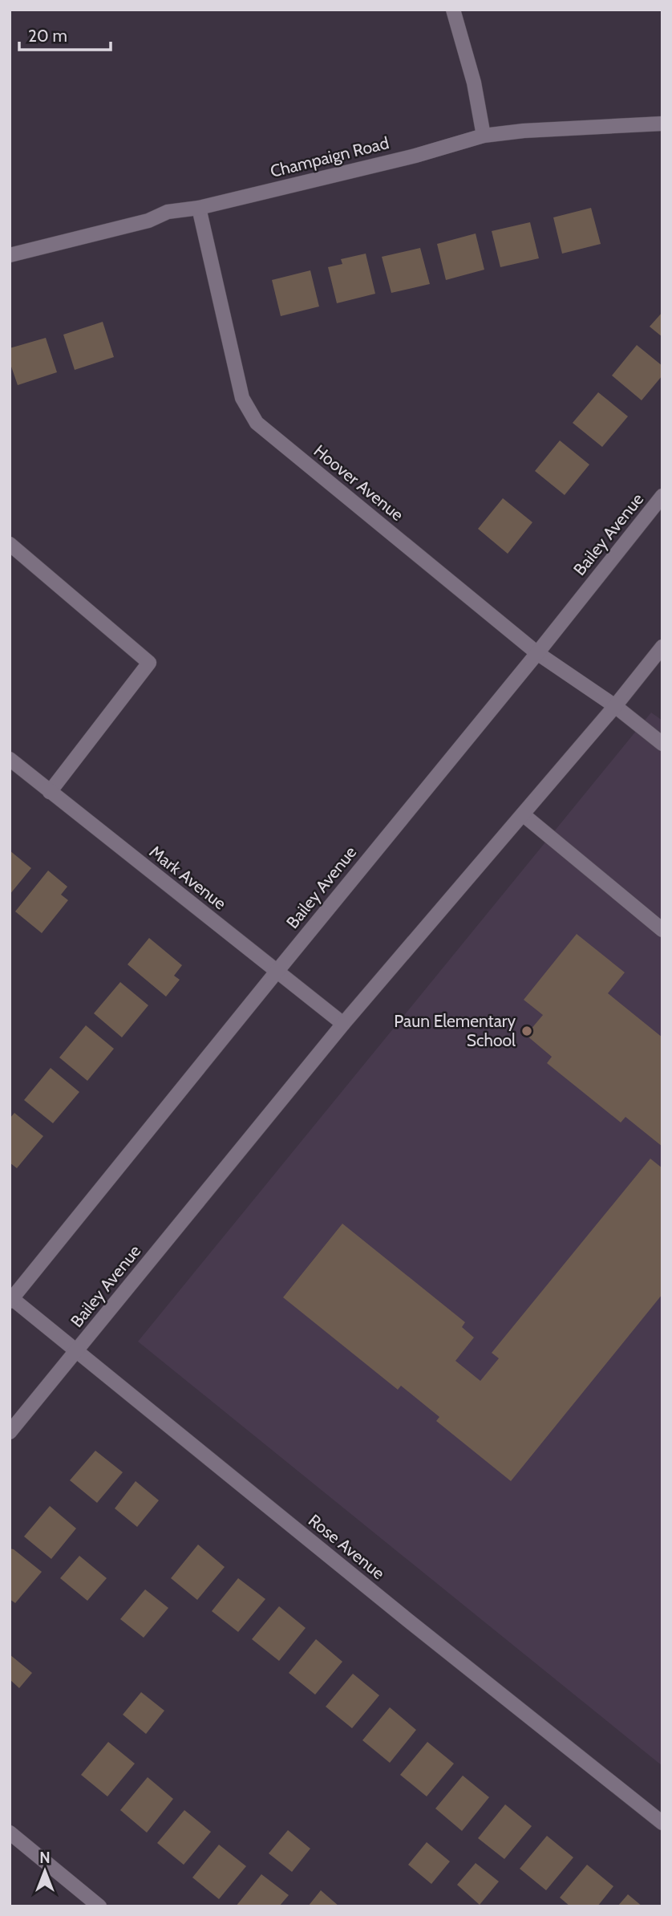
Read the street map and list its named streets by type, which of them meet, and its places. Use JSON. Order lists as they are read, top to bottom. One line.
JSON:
{"streets":{"street":["Champaign Road","Hoover Avenue","Bailey Avenue","Mark Avenue","Rose Avenue"]},"crossings":[["Champaign Road","Hoover Avenue"],["Hoover Avenue","Bailey Avenue"],["Bailey Avenue","Mark Avenue"],["Bailey Avenue","Rose Avenue"]],"places":["Paun Elementary School"],"scale_bar":"20 m","north":"top"}
